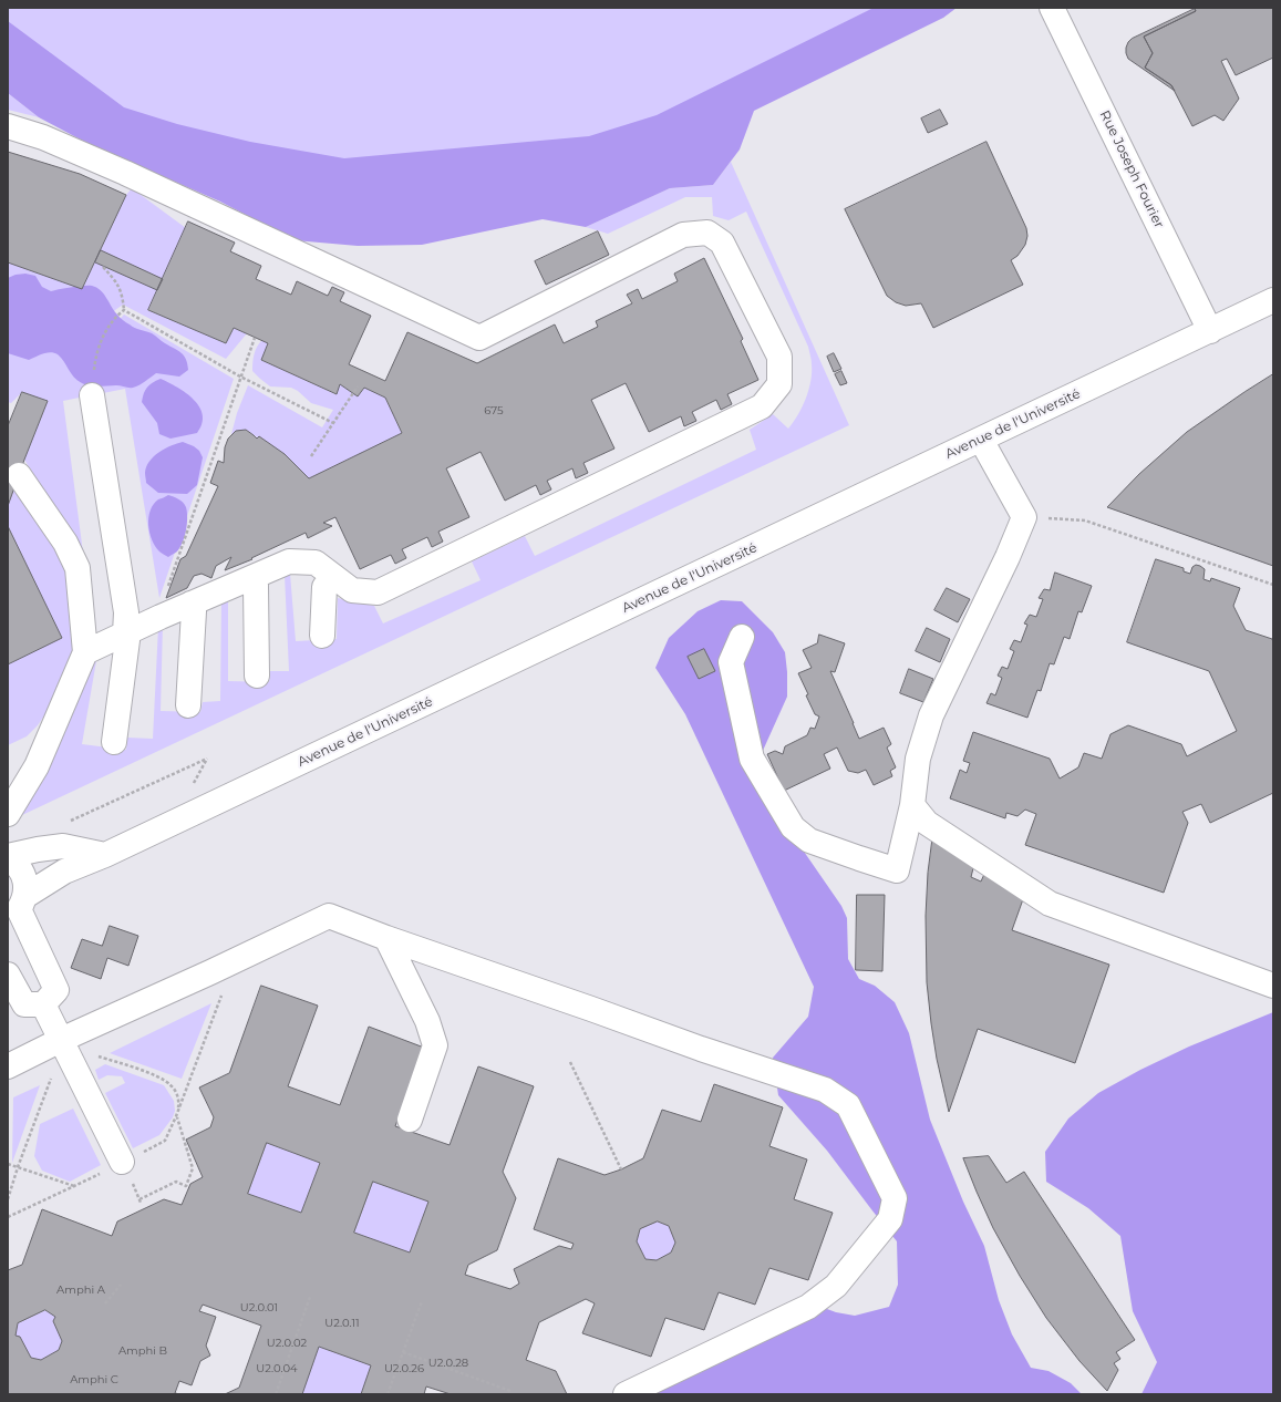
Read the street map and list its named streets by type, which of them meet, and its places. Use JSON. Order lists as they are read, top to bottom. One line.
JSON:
{"streets":{"street":["Rue Joseph Fourier","Avenue de l'Université"]},"crossings":[["Rue Joseph Fourier","Avenue de l'Université"]],"house_numbers":["675","Amphi A","U2.0.01","U2.0.11","U2.0.02","Amphi B","U2.0.28","U2.0.04","U2.0.26","Amphi C"]}
